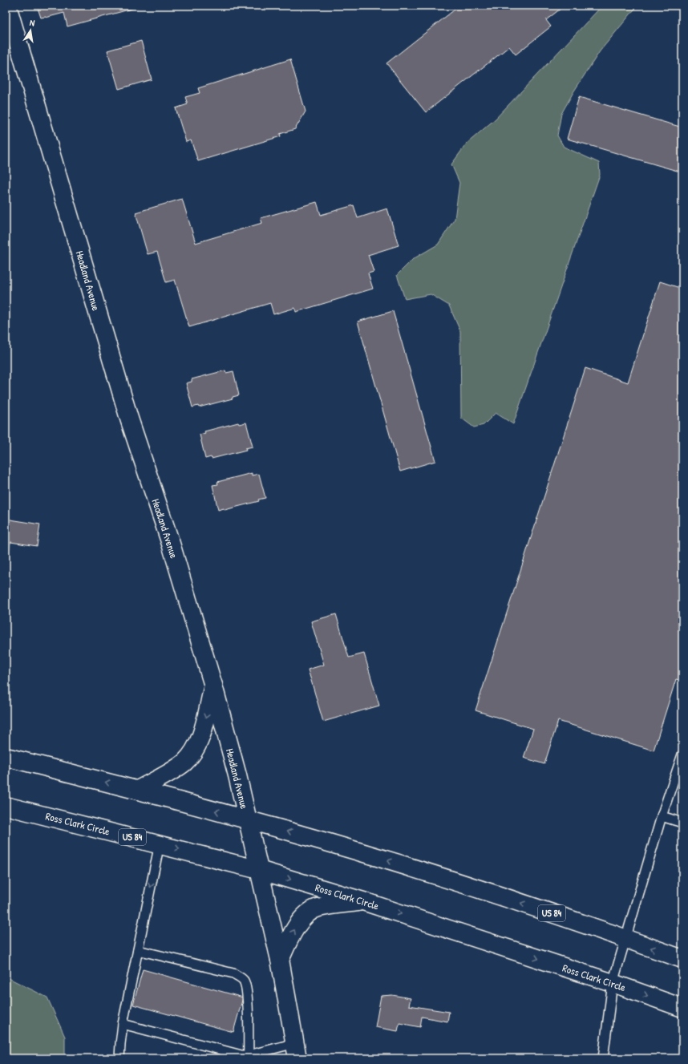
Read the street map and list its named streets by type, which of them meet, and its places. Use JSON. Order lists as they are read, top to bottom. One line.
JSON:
{"streets":{"main road":["Headland Avenue","Ross Clark Circle","US 84"]},"crossings":[["Headland Avenue","Ross Clark Circle"],["Headland Avenue","US 84"]],"north":"top"}
